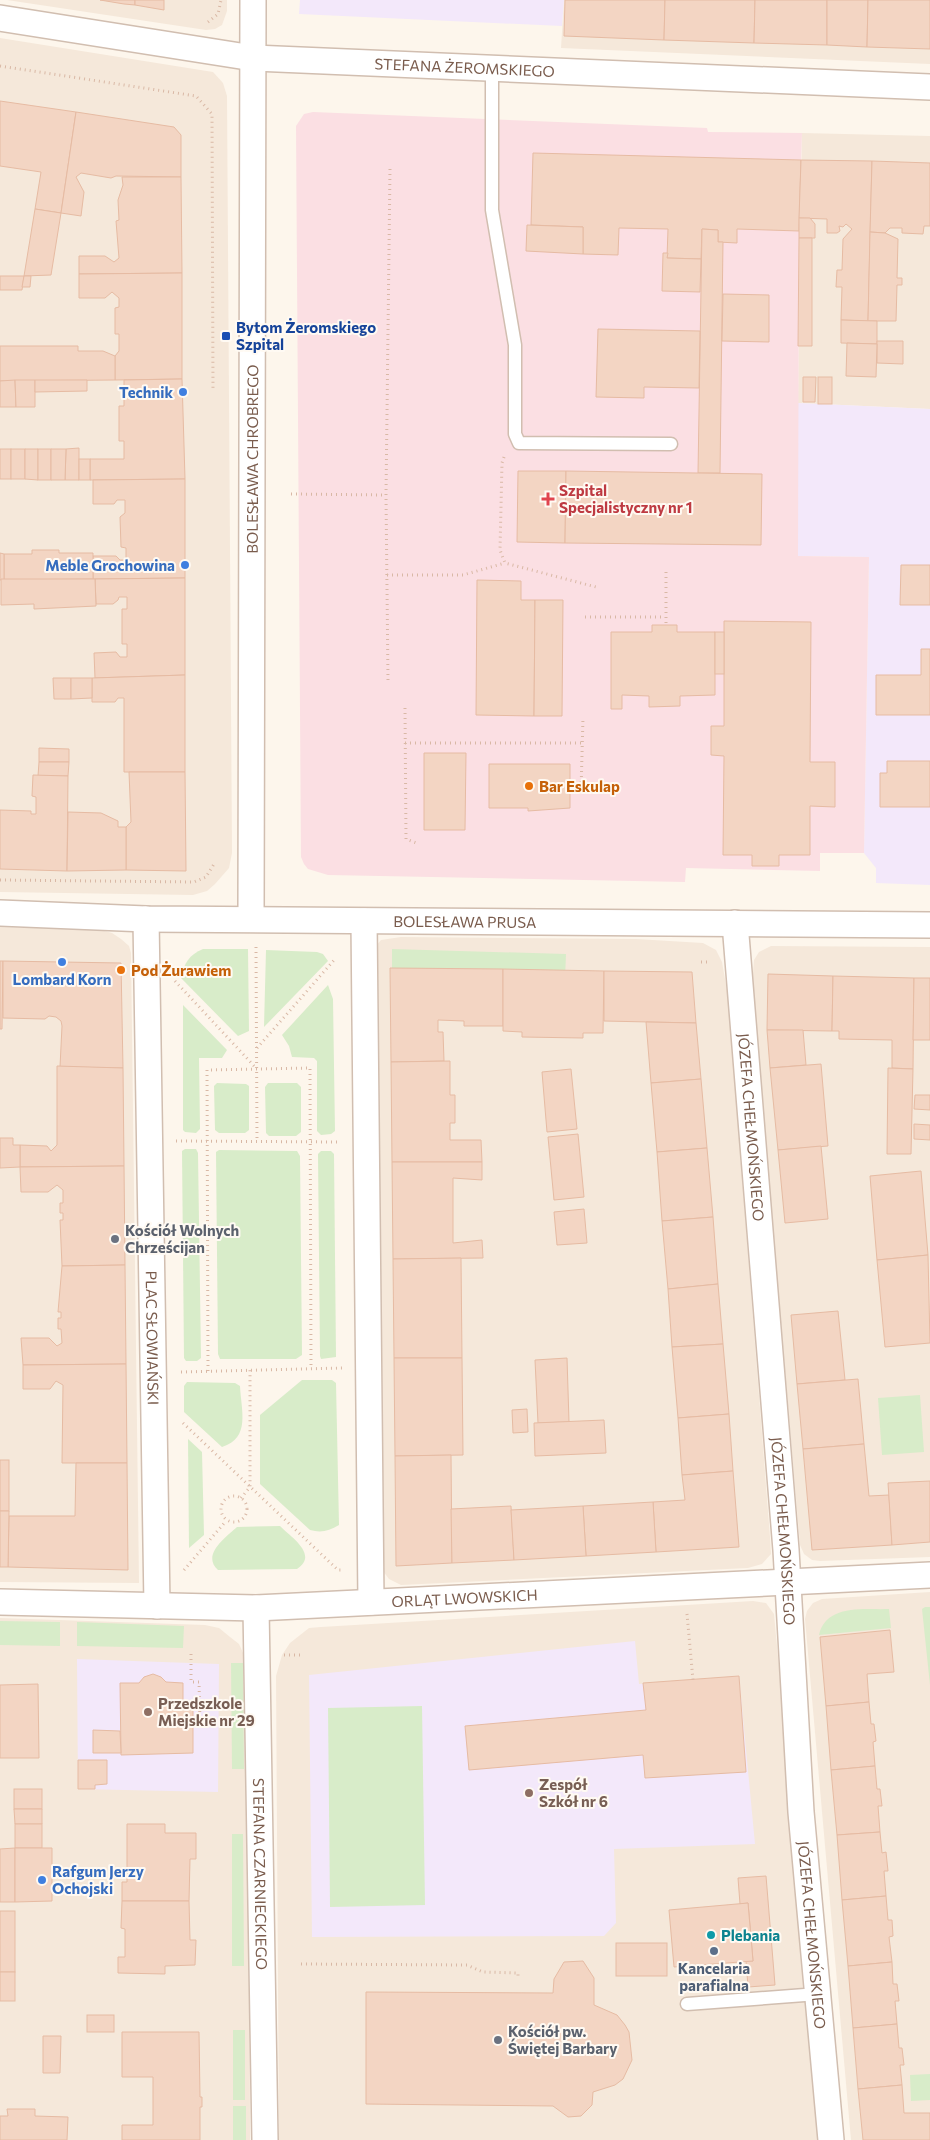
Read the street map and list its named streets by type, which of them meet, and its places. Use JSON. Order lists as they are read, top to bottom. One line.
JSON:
{"streets":{"street":["STEFANA ŻEROMSKIEGO","BOLESŁAWA CHROBREGO","BOLESŁAWA PRUSA","JÓZEFA CHEŁMOŃSKIEGO","PLAC SŁOWIAŃSKI","ORLĄT LWOWSKICH","STEFANA CZARNIECKIEGO"]},"crossings":[["STEFANA ŻEROMSKIEGO","BOLESŁAWA CHROBREGO"],["BOLESŁAWA CHROBREGO","BOLESŁAWA PRUSA"],["BOLESŁAWA PRUSA","JÓZEFA CHEŁMOŃSKIEGO"],["BOLESŁAWA PRUSA","PLAC SŁOWIAŃSKI"],["JÓZEFA CHEŁMOŃSKIEGO","ORLĄT LWOWSKICH"],["PLAC SŁOWIAŃSKI","ORLĄT LWOWSKICH"],["ORLĄT LWOWSKICH","STEFANA CZARNIECKIEGO"]],"places":{"transit":["Bytom Żeromskiego Szpital"],"other":["Technik","Meble Grochowina","Bar Eskulap","Lombard Korn","Pod Żurawiem","Kościół Wolnych Chrześcijan","Przedszkole Miejskie nr 29","Zespół Szkół nr 6","Rafgum Jerzy Ochojski","Plebania","Kancelaria parafialna","Kościół pw. Świętej Barbary"],"health":["Szpital Specjalistyczny nr 1"]}}
